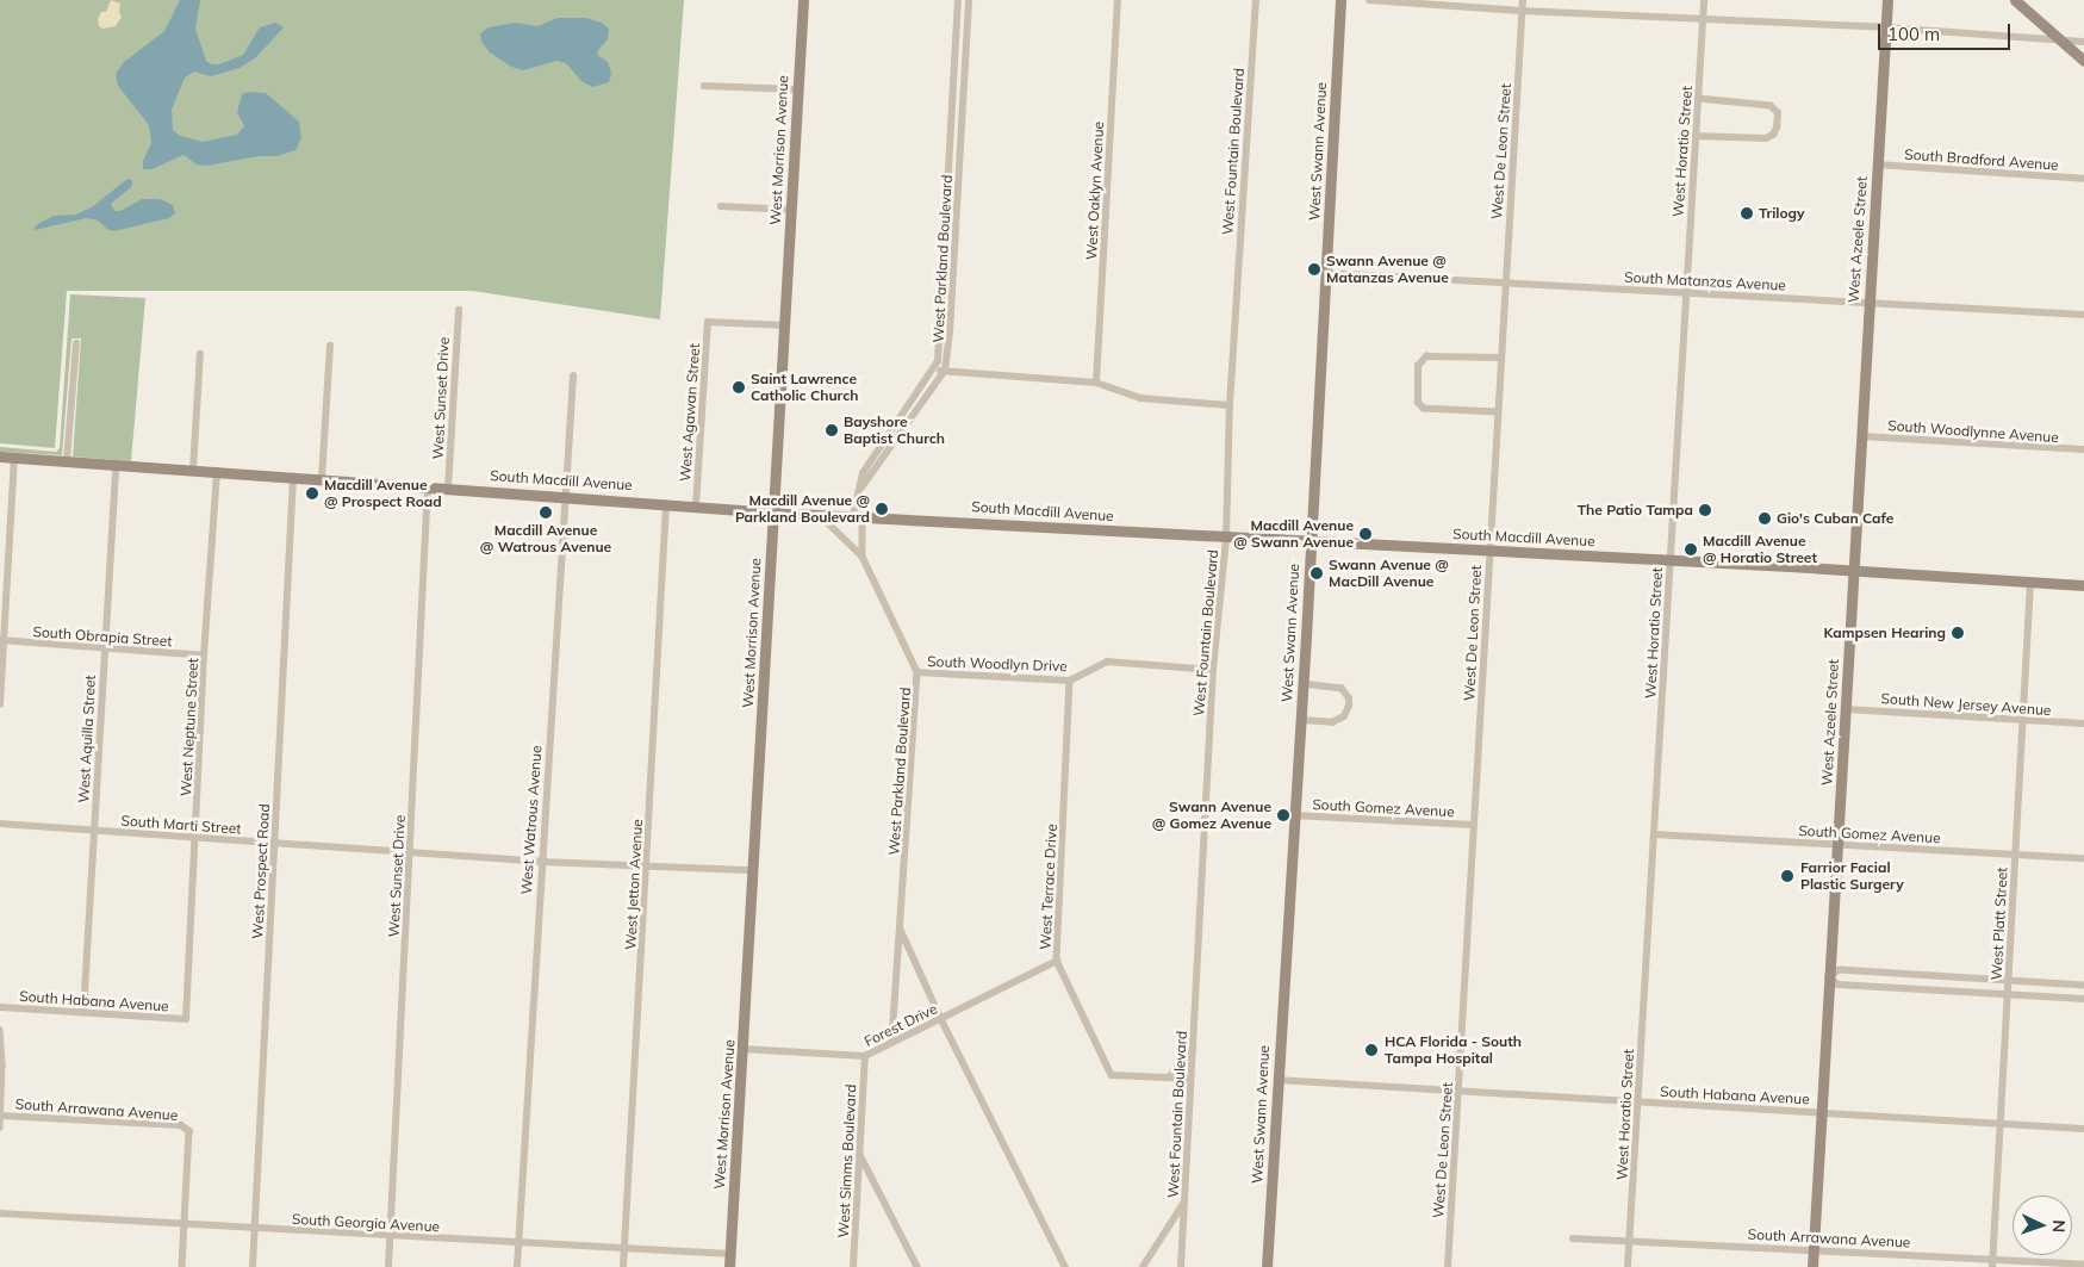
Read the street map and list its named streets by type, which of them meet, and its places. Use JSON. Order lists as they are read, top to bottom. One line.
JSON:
{"streets":{"street":["West Morrison Avenue","West Fountain Boulevard","West Swann Avenue","West De Leon Street","West Horatio Street","South Bradford Avenue","West Oaklyn Avenue","West Azeele Street","West Parkland Boulevard","South Matanzas Avenue","West Sunset Drive","West Agawan Street","South Woodlynne Avenue","South Macdill Avenue","South Obrapia Street","South Woodlyn Drive","South New Jersey Avenue","West Neptune Street","West Aquilla Street","South Gomez Avenue","West Watrous Avenue","South Marti Street","West Prospect Road","West Jetton Avenue","West Terrace Drive","West Platt Street","South Habana Avenue","Forest Drive","South Arrawana Avenue","West Simms Boulevard","South Georgia Avenue"]},"crossings":[["West Morrison Avenue","West Agawan Street"],["West Morrison Avenue","South Macdill Avenue"],["West Morrison Avenue","South Marti Street"],["West Morrison Avenue","Forest Drive"],["West Morrison Avenue","South Georgia Avenue"],["West Fountain Boulevard","South Macdill Avenue"],["West Fountain Boulevard","South Woodlyn Drive"],["West Fountain Boulevard","West Terrace Drive"],["West Swann Avenue","South Matanzas Avenue"],["West Swann Avenue","South Macdill Avenue"],["West Swann Avenue","South Gomez Avenue"],["West Swann Avenue","South Habana Avenue"],["West De Leon Street","South Matanzas Avenue"],["West De Leon Street","South Macdill Avenue"],["West De Leon Street","South Gomez Avenue"],["West De Leon Street","South Habana Avenue"],["West Horatio Street","South Matanzas Avenue"],["West Horatio Street","South Macdill Avenue"],["West Horatio Street","South Gomez Avenue"],["West Horatio Street","South Habana Avenue"],["West Horatio Street","South Arrawana Avenue"],["South Bradford Avenue","West Azeele Street"],["West Azeele Street","South Matanzas Avenue"],["West Azeele Street","South Woodlynne Avenue"],["West Azeele Street","South Macdill Avenue"],["West Azeele Street","South New Jersey Avenue"],["West Azeele Street","South Gomez Avenue"],["West Azeele Street","South Habana Avenue"],["West Azeele Street","South Arrawana Avenue"],["West Parkland Boulevard","South Macdill Avenue"],["West Parkland Boulevard","South Woodlyn Drive"],["West Parkland Boulevard","Forest Drive"],["West Sunset Drive","South Macdill Avenue"],["West Sunset Drive","South Marti Street"],["West Sunset Drive","South Georgia Avenue"],["West Agawan Street","South Macdill Avenue"],["South Macdill Avenue","West Neptune Street"],["South Macdill Avenue","West Aquilla Street"],["South Macdill Avenue","West Watrous Avenue"],["South Macdill Avenue","West Prospect Road"],["South Macdill Avenue","West Jetton Avenue"],["South Macdill Avenue","West Platt Street"],["South Obrapia Street","West Neptune Street"],["South Obrapia Street","West Aquilla Street"],["South Woodlyn Drive","West Terrace Drive"],["South New Jersey Avenue","West Platt Street"],["West Neptune Street","South Marti Street"],["West Neptune Street","South Habana Avenue"],["West Aquilla Street","South Marti Street"],["West Aquilla Street","South Habana Avenue"],["South Gomez Avenue","West Platt Street"],["West Watrous Avenue","South Marti Street"],["West Watrous Avenue","South Georgia Avenue"],["South Marti Street","West Prospect Road"],["South Marti Street","West Jetton Avenue"],["West Prospect Road","South Georgia Avenue"],["West Jetton Avenue","South Georgia Avenue"],["West Terrace Drive","Forest Drive"],["West Platt Street","South Habana Avenue"],["West Platt Street","South Arrawana Avenue"],["Forest Drive","West Simms Boulevard"],["South Arrawana Avenue","South Georgia Avenue"]],"places":["Trilogy","Swann Avenue @ Matanzas Avenue","Saint Lawrence Catholic Church","Bayshore Baptist Church","Macdill Avenue @ Prospect Road","Macdill Avenue @ Parkland Boulevard","The Patio Tampa","Macdill Avenue @ Watrous Avenue","Gio's Cuban Cafe","Macdill Avenue @ Swann Avenue","Macdill Avenue @ Horatio Street","Swann Avenue @ MacDill Avenue","Kampsen Hearing","Swann Avenue @ Gomez Avenue","Farrior Facial Plastic Surgery","HCA Florida - South Tampa Hospital"],"scale_bar":"100 m","north":"right"}
